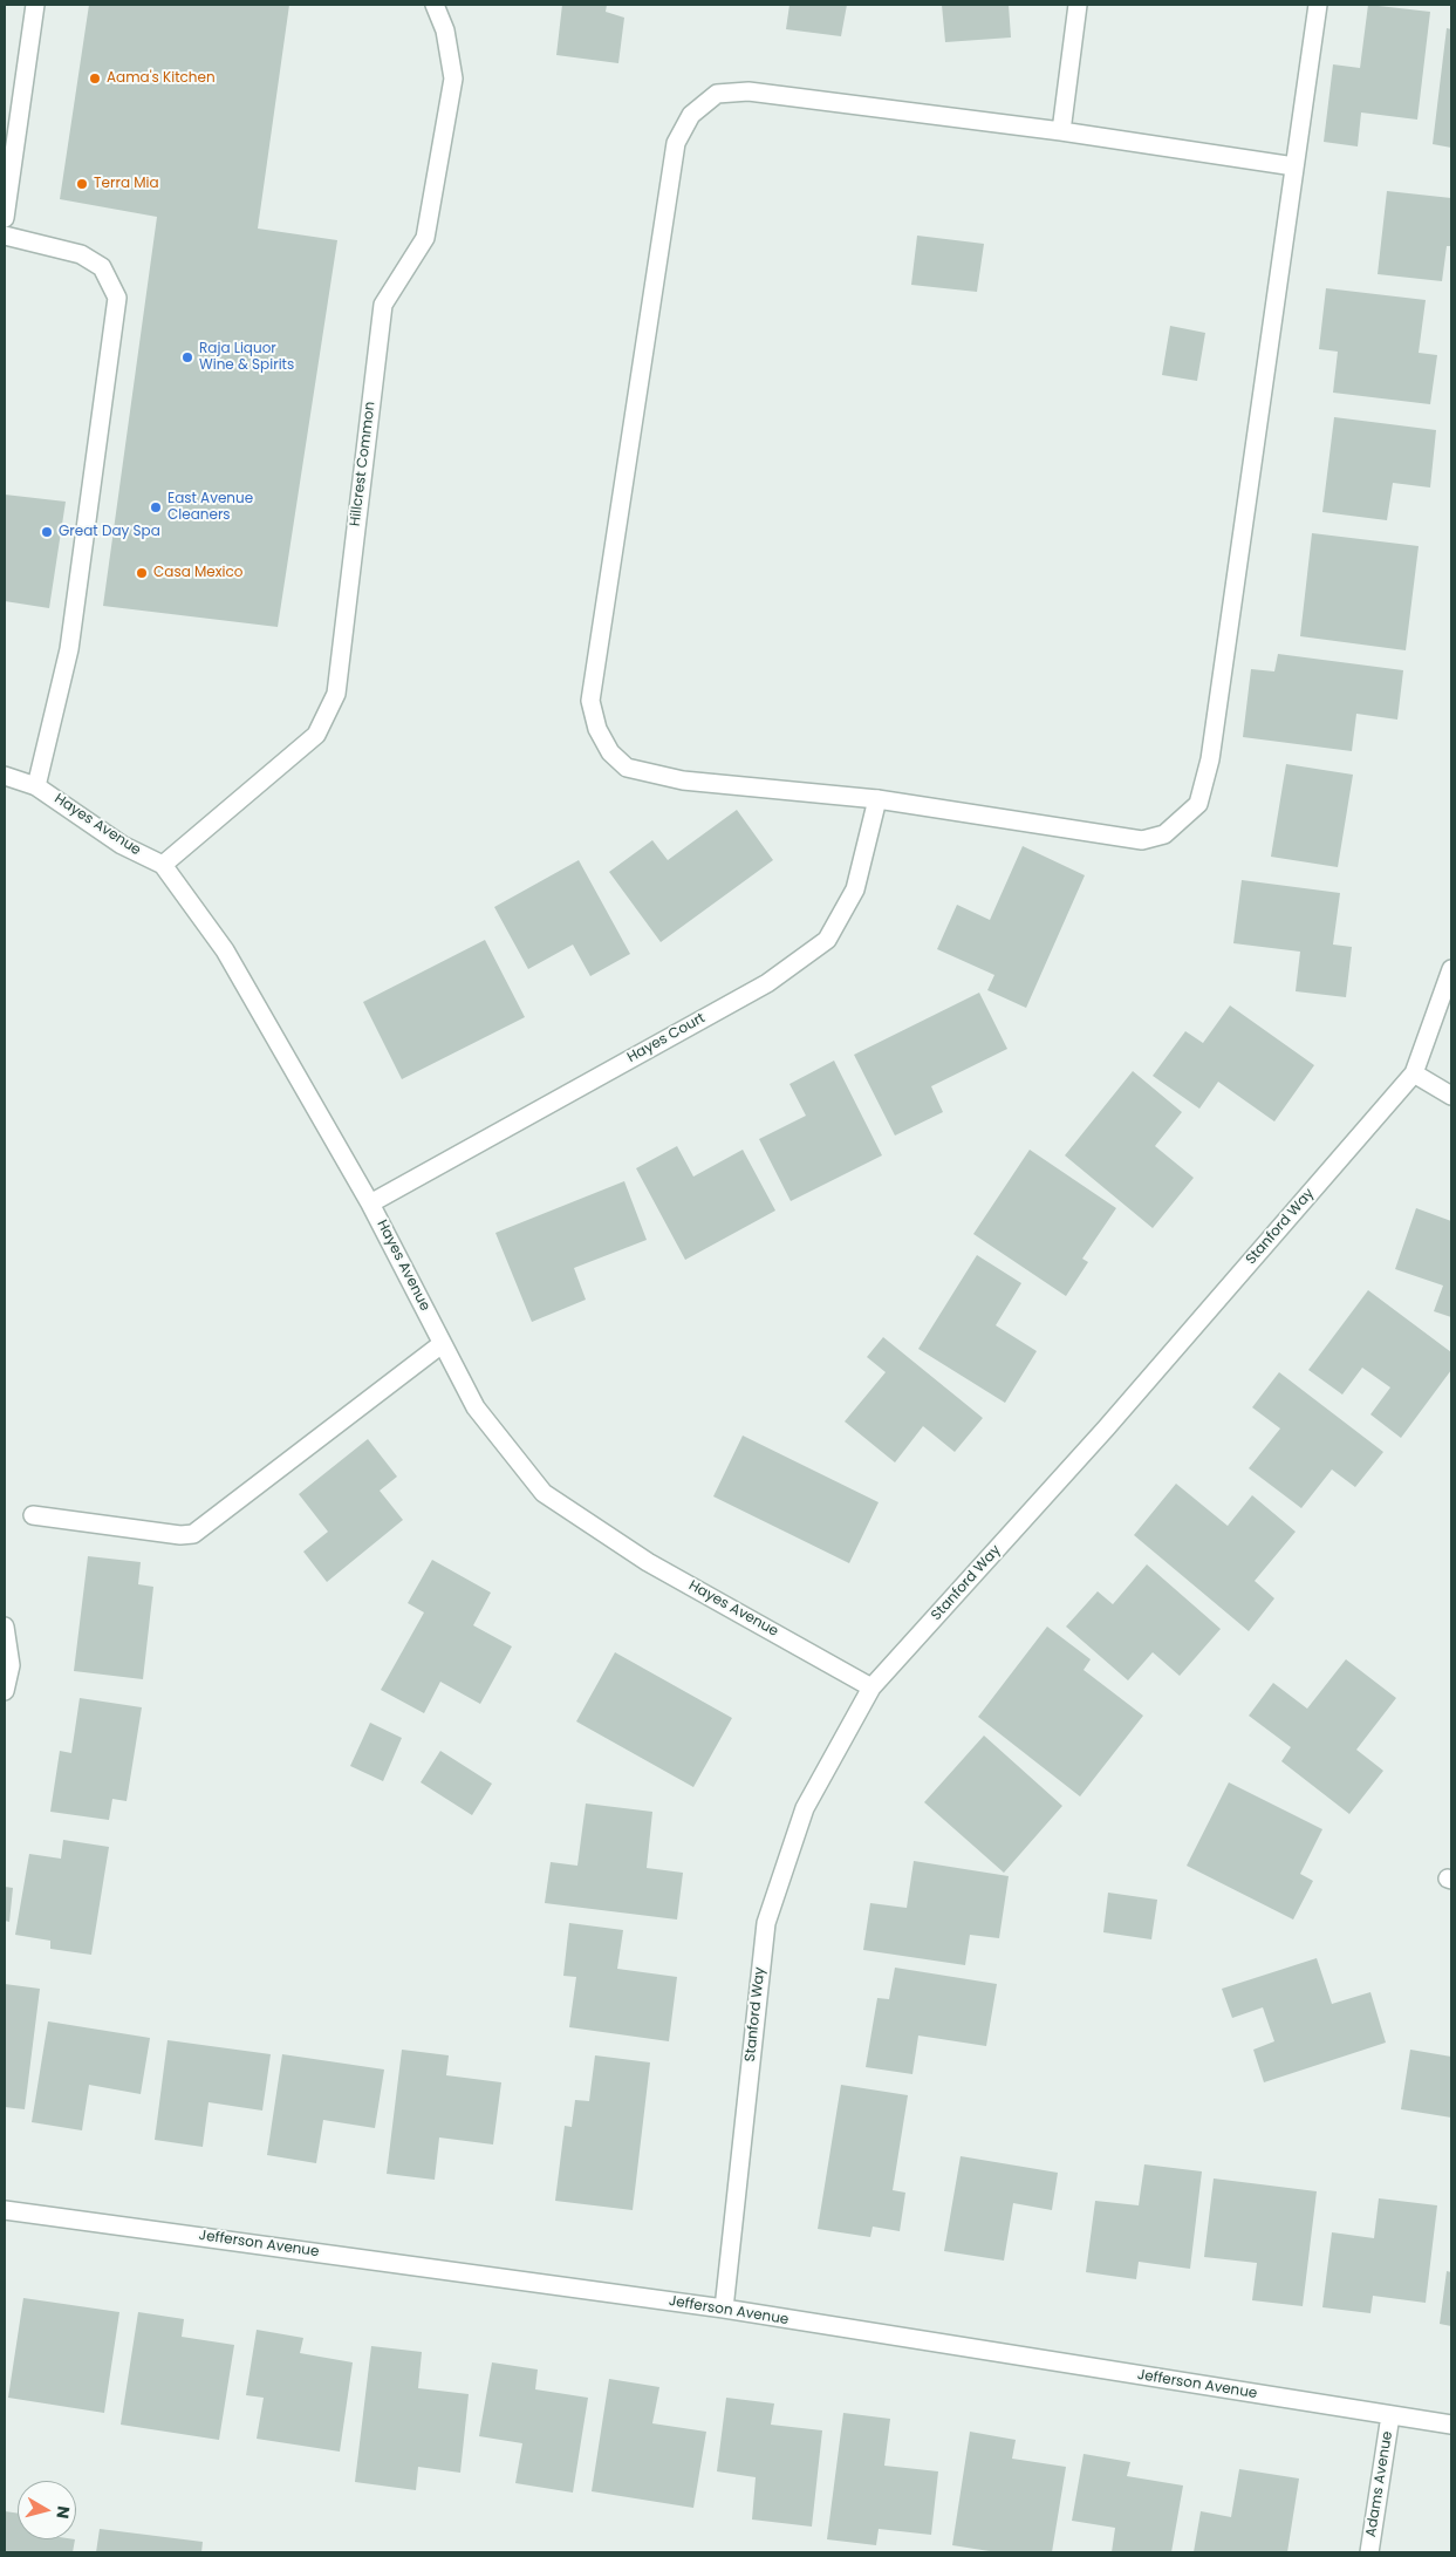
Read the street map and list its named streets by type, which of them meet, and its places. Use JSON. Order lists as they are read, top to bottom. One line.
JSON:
{"streets":{"street":["Hillcrest Common","Hayes Avenue","Hayes Court","Stanford Way","Jefferson Avenue","Adams Avenue"]},"crossings":[["Hillcrest Common","Hayes Avenue"],["Hayes Avenue","Hayes Court"],["Hayes Avenue","Stanford Way"],["Stanford Way","Jefferson Avenue"],["Jefferson Avenue","Adams Avenue"]],"places":["Aama's Kitchen","Terra Mia","Raja Liquor Wine & Spirits","East Avenue Cleaners","Great Day Spa","Casa Mexico"],"north":"right"}
